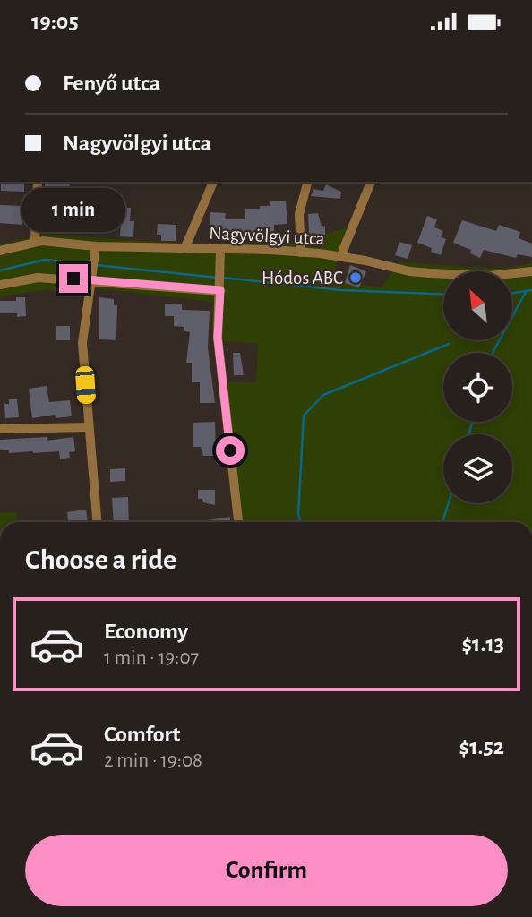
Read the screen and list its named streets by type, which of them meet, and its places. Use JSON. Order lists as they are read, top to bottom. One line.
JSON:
{"streets":{"street":["Nagyvölgyi utca"]},"places":["Hódos ABC"],"north":"top left","page":{"status":"19:05","banner":["Fenyő utca","Nagyvölgyi utca"],"bubble":"1 min","heading":"Choose a ride","list":[{"name":"Economy","note":"1 min · 19:07","value":"$1.13"},{"name":"Comfort","note":"2 min · 19:08","value":"$1.52"}],"buttons":"Confirm"}}
